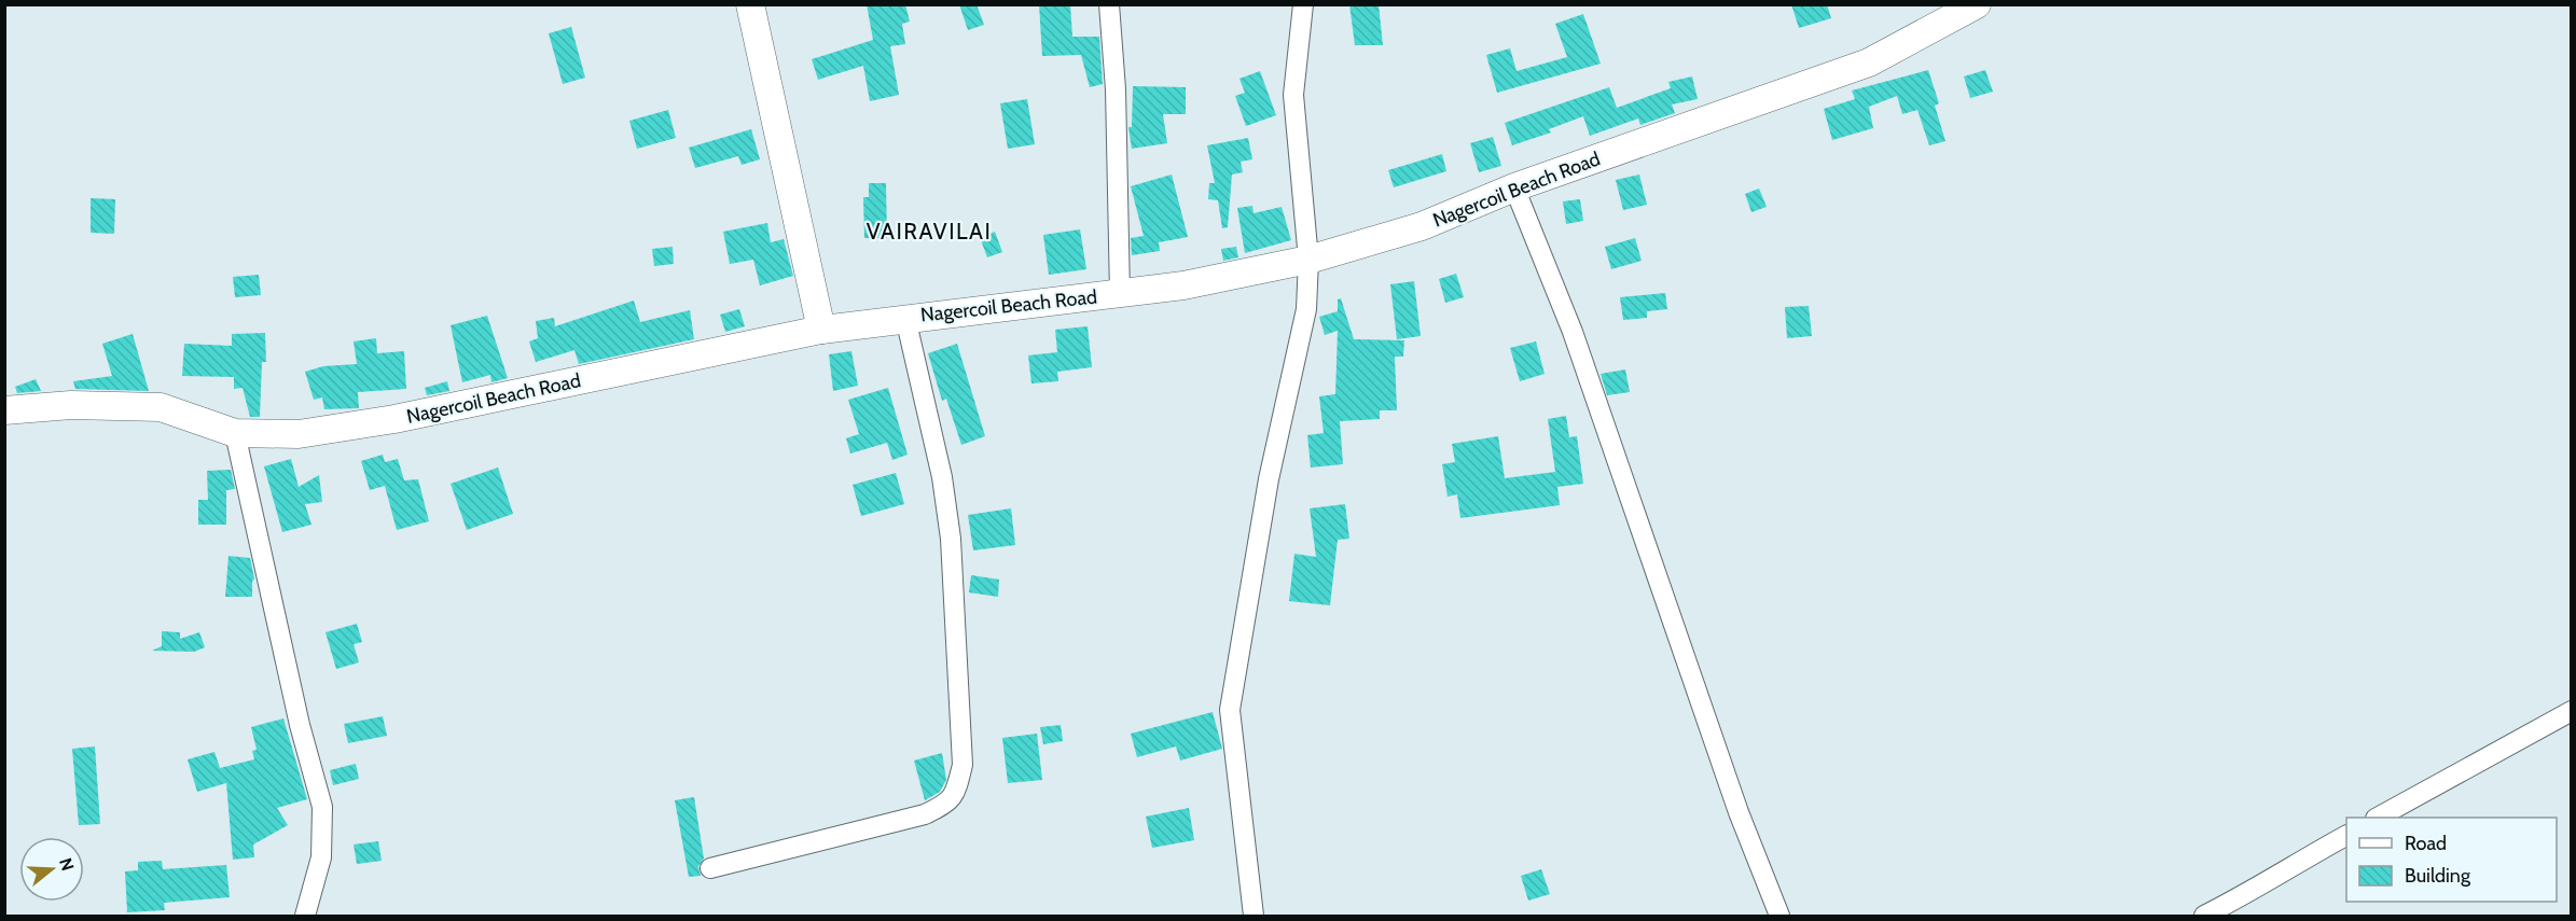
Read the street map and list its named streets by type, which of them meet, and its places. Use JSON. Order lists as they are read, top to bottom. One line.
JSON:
{"streets":{"main road":["Nagercoil Beach Road"]},"districts":["VAIRAVILAI"],"legend":["Road","Building"],"north":"right"}
